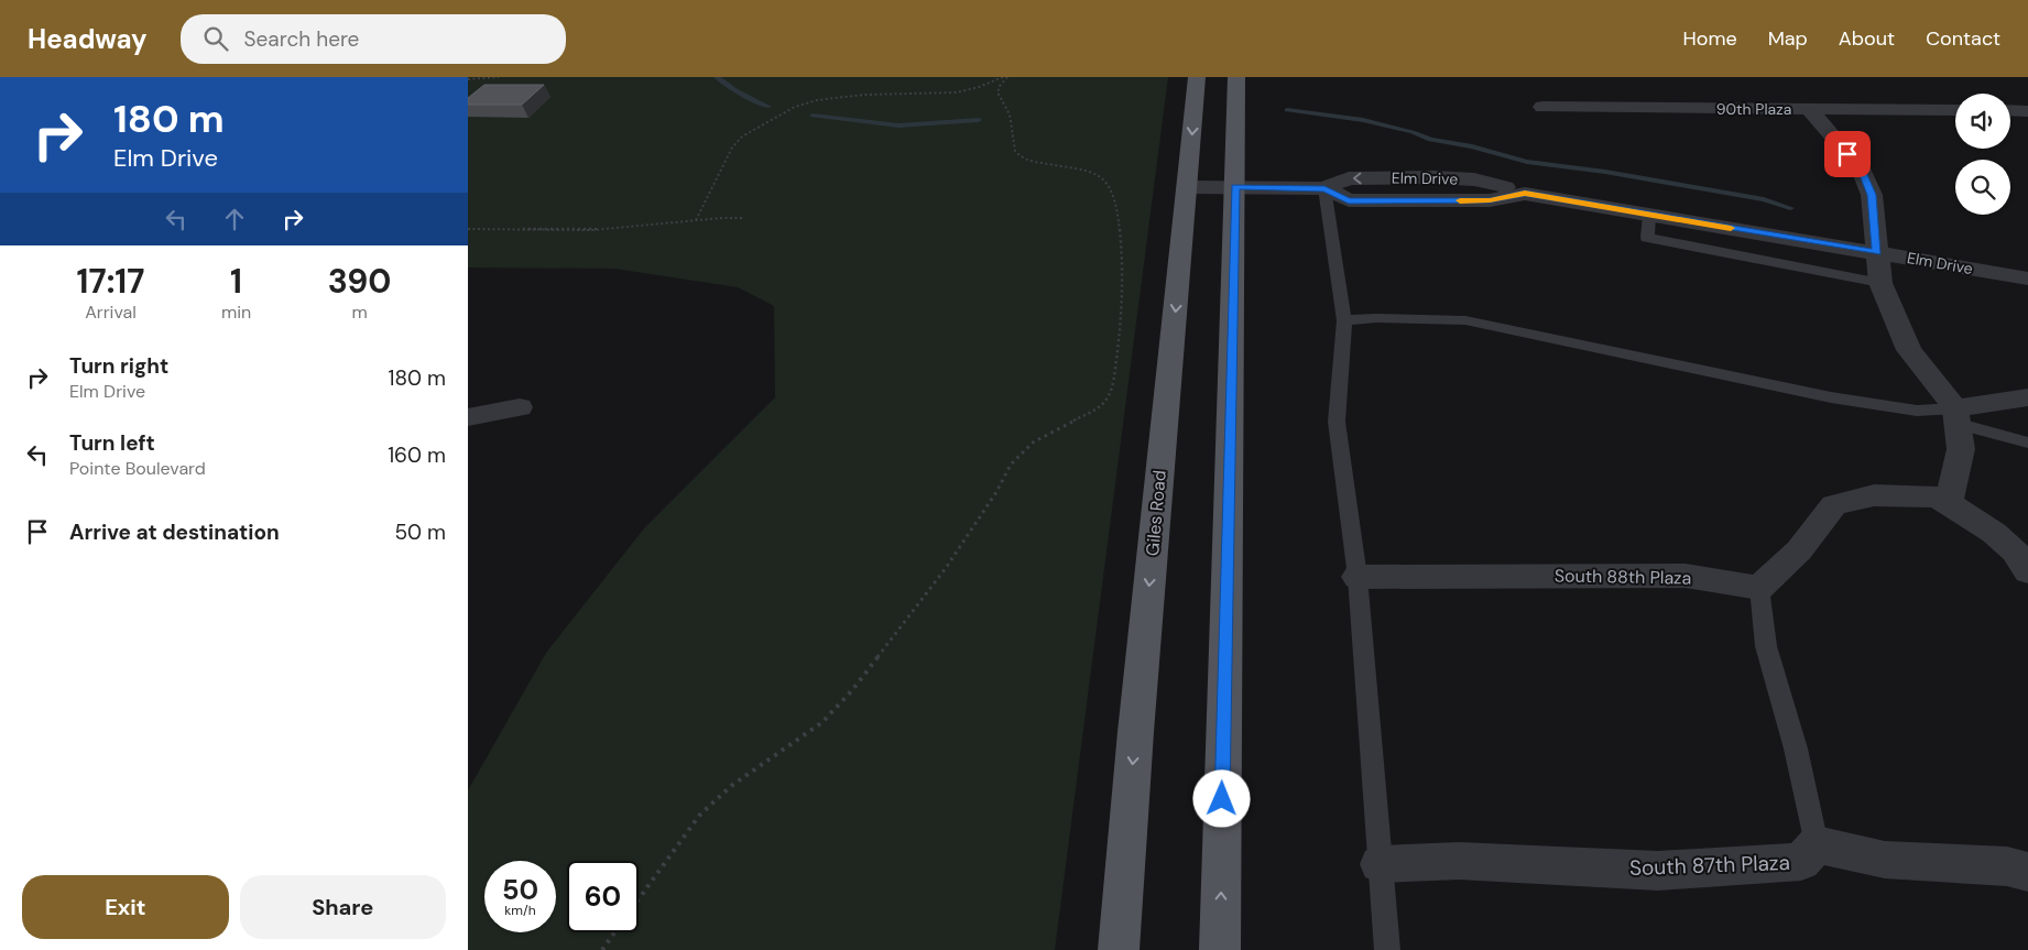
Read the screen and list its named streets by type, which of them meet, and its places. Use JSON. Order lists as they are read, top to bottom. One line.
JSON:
{"streets":{"main road":["Giles Road"],"street":["90th Plaza","Elm Drive","South 88th Plaza","South 87th Plaza"]},"crossings":[["Elm Drive","Giles Road"]],"page":{"header":"Headway","search":"Search here","nav":["Home","Map","About","Contact"],"turn":["180 m","Elm Drive"],"eta":["17:17","Arrival","1","min","390","m"],"list":[{"name":"Turn right","note":"Elm Drive","value":"180 m"},{"name":"Turn left","note":"Pointe Boulevard","value":"160 m"},{"name":"Arrive at destination","value":"50 m"}],"speed":"50 km/h","limit":"60","buttons":["Exit","Share"]}}
